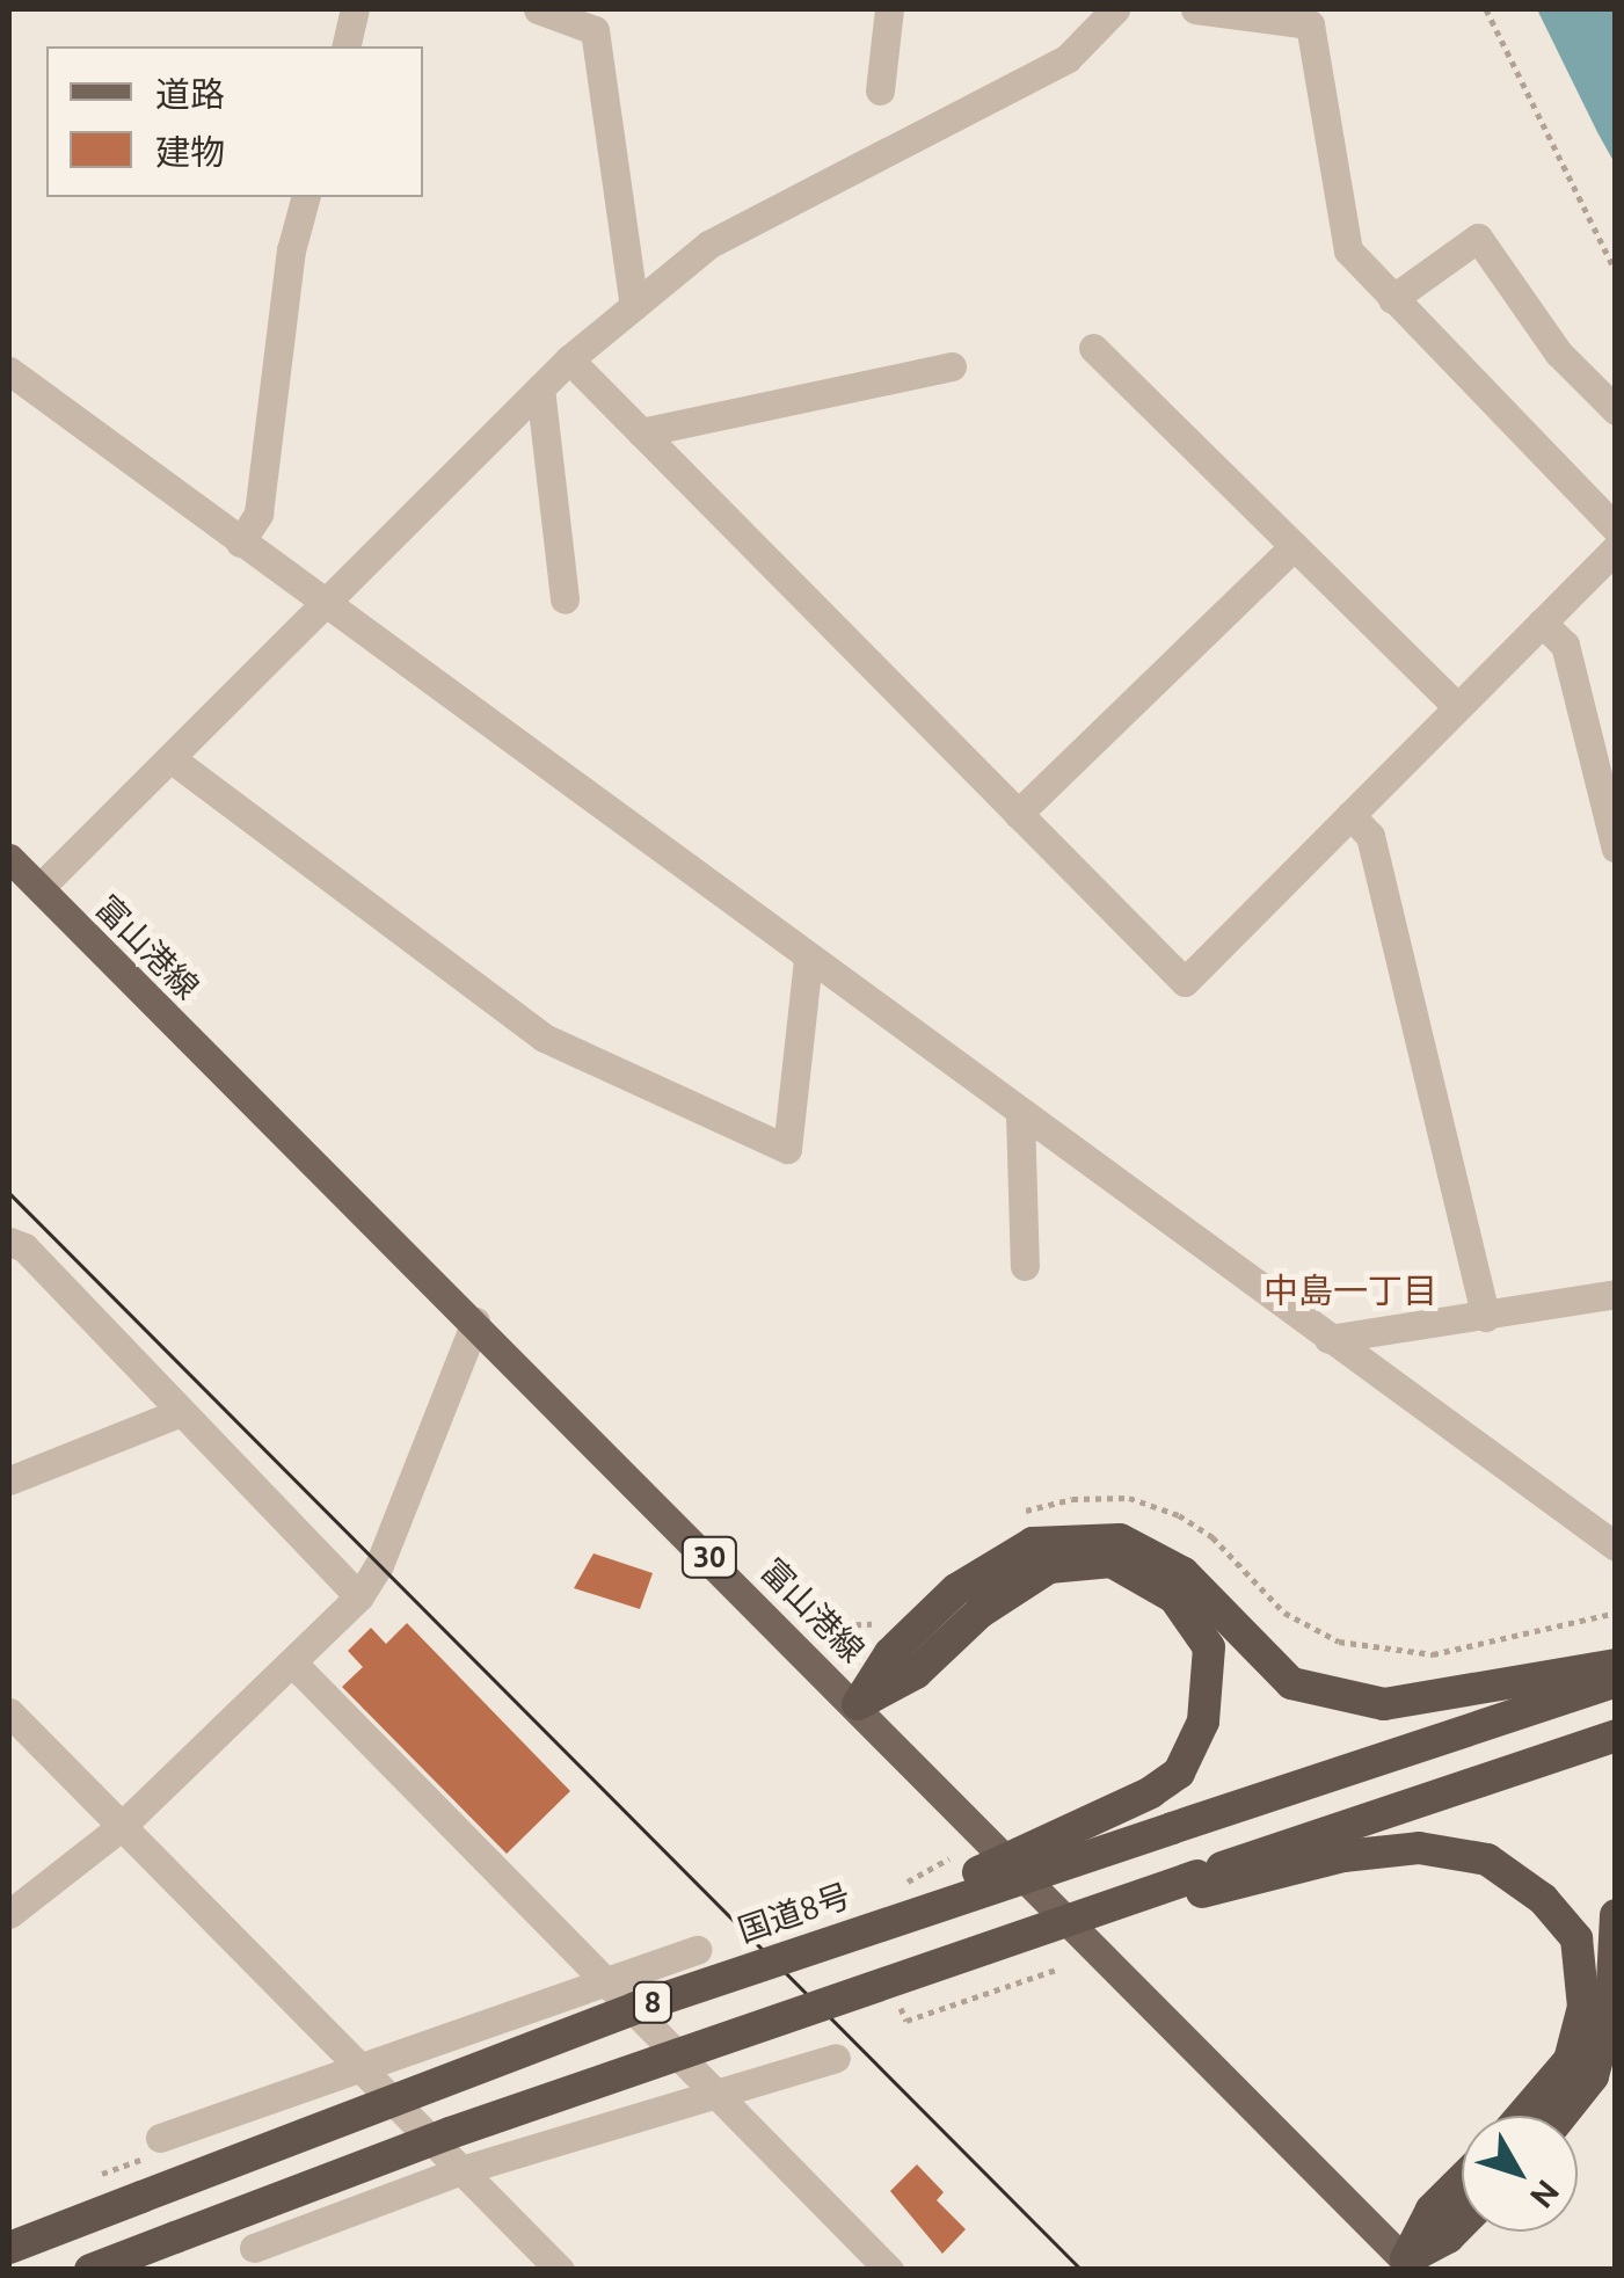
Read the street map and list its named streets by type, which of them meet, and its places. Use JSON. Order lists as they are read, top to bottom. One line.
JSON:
{"streets":{"highway":["国道8号","8"],"main road":["富山港線","30"]},"districts":["中島一丁目"],"legend":["道路","建物"],"north":"bottom right"}
